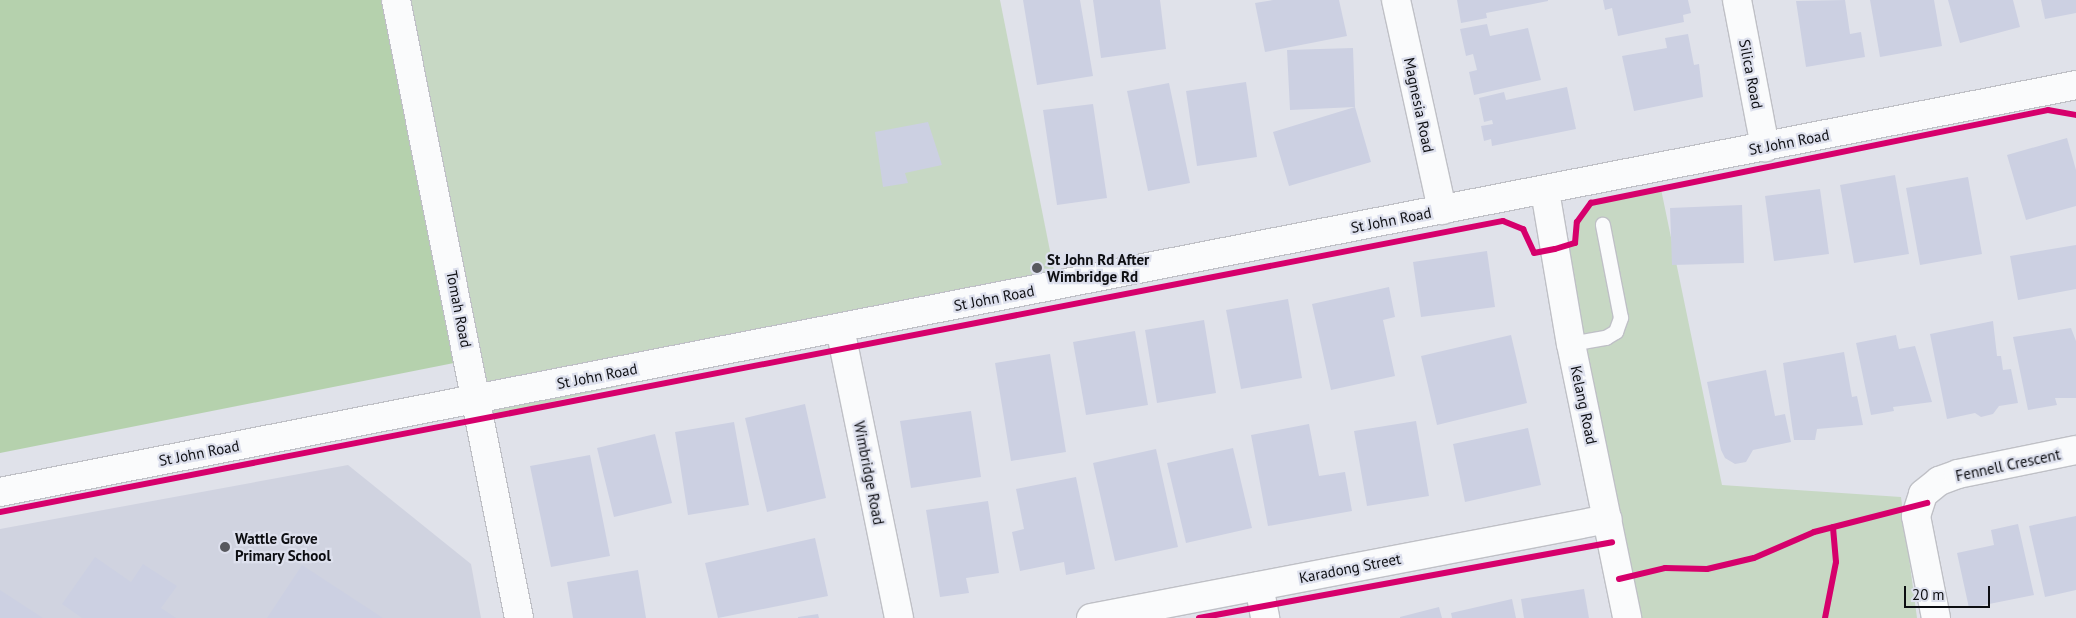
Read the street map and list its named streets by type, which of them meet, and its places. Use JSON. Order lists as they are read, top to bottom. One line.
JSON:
{"streets":{"street":["Silica Road","Magnesia Road","St John Road","Tomah Road","Kelang Road","Fennell Crescent","Wimbridge Road","Karadong Street"]},"crossings":[["Silica Road","St John Road"],["Magnesia Road","St John Road"],["St John Road","Tomah Road"],["St John Road","Kelang Road"],["St John Road","Wimbridge Road"],["Kelang Road","Karadong Street"]],"places":["St John Rd After Wimbridge Rd","Wattle Grove Primary School"],"scale_bar":"20 m"}
